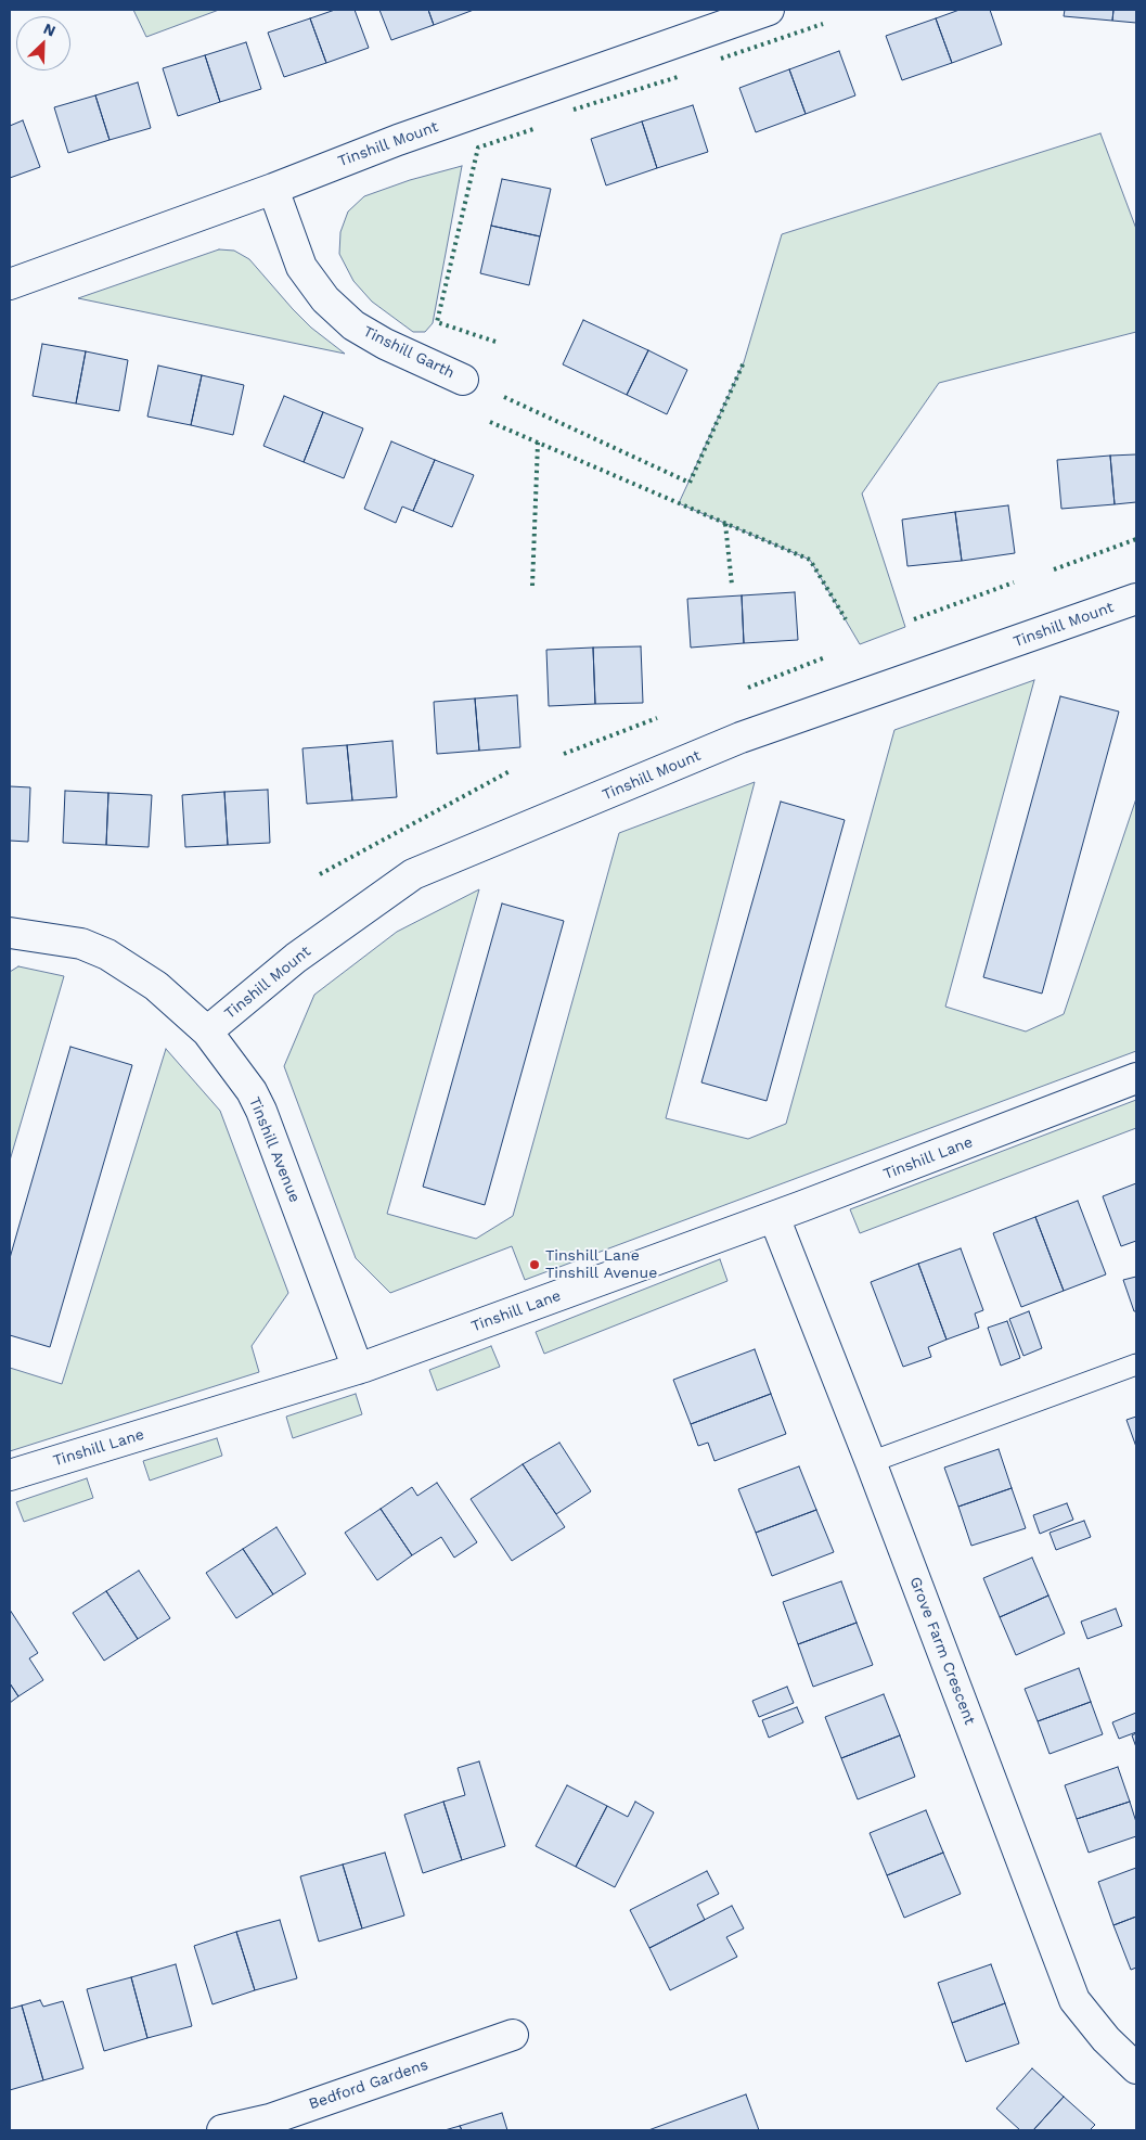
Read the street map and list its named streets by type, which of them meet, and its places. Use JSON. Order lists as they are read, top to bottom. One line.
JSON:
{"streets":{"street":["Tinshill Mount","Tinshill Garth","Tinshill Avenue","Tinshill Lane","Grove Farm Crescent","Bedford Gardens"]},"crossings":[["Tinshill Mount","Tinshill Garth"],["Tinshill Mount","Tinshill Avenue"],["Tinshill Avenue","Tinshill Lane"],["Tinshill Lane","Grove Farm Crescent"]],"places":["Tinshill Lane Tinshill Avenue"],"north":"top right"}
